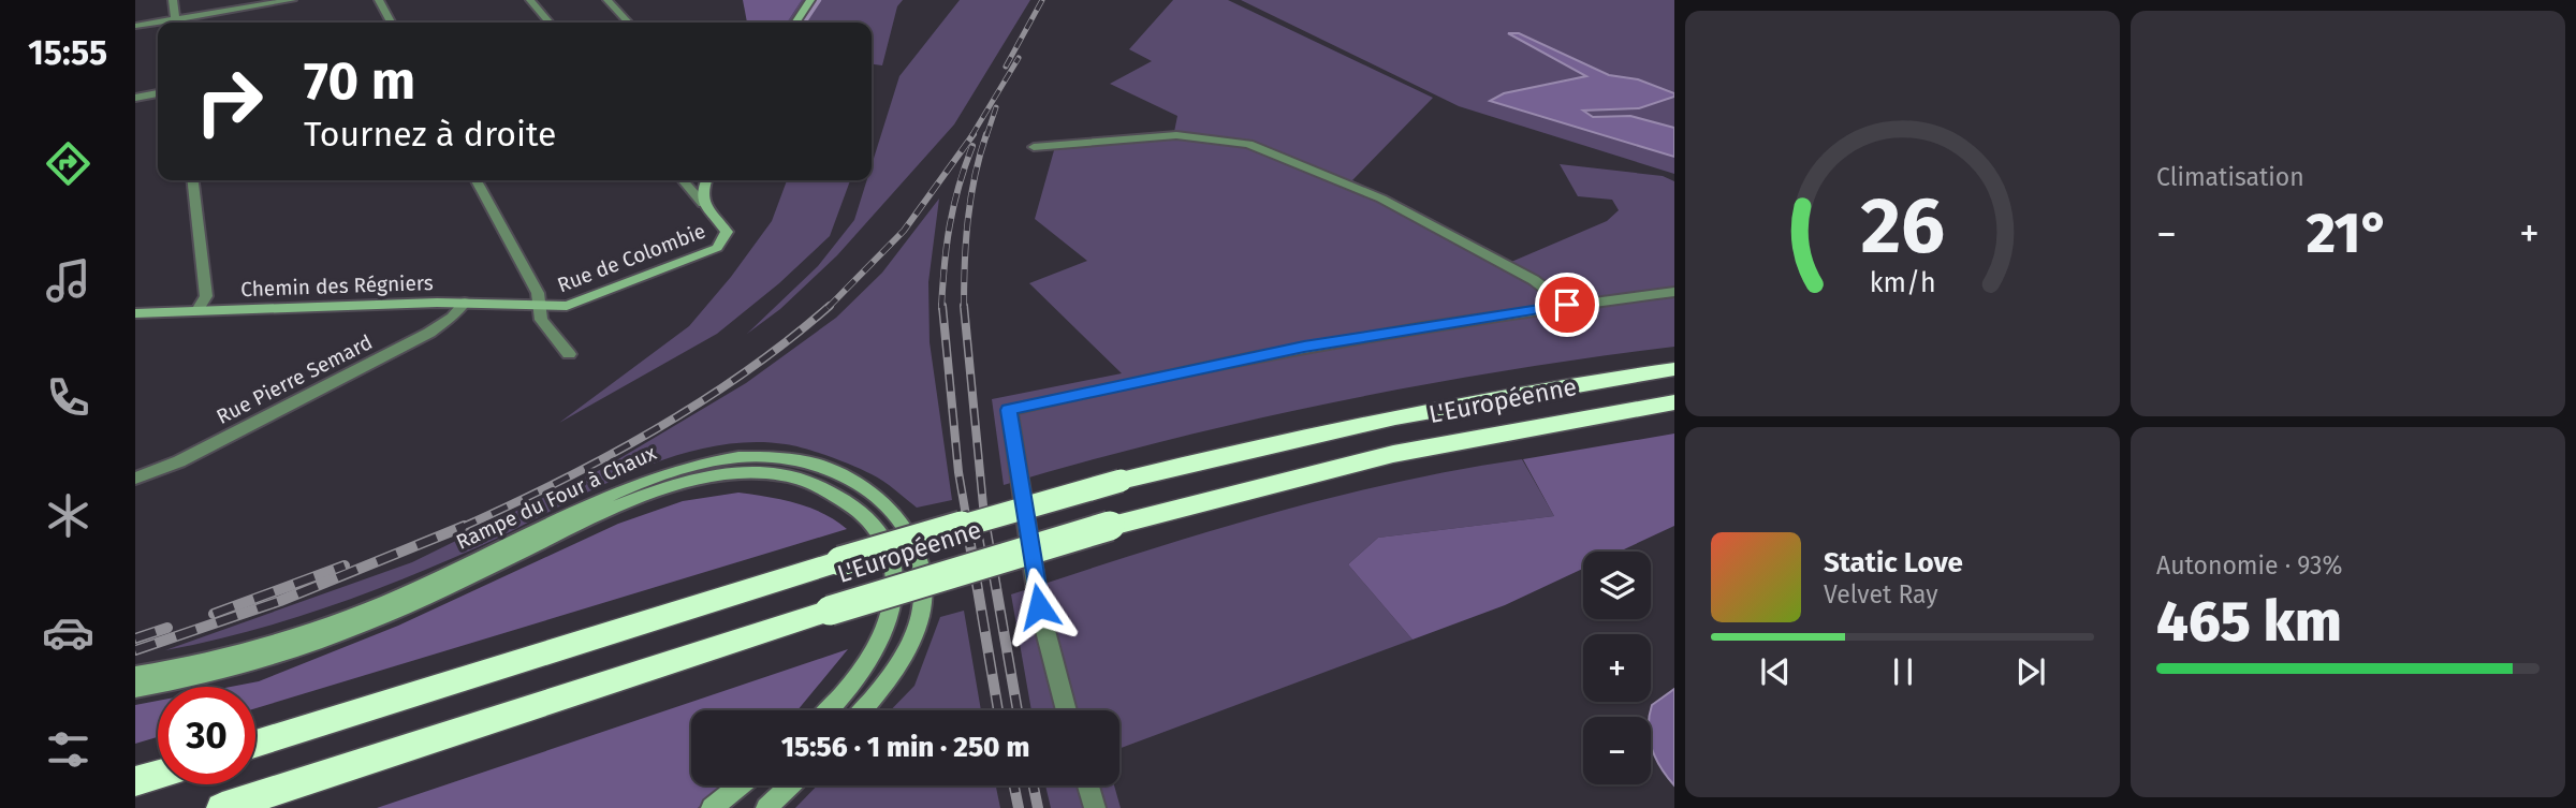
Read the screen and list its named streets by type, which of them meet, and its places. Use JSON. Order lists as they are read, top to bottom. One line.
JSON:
{"streets":{"highway":["L'Européenne"],"main road":["Rue de Colombie","Chemin des Régniers","Rampe du Four à Chaux"],"street":["Rue Pierre Semard"]},"crossings":[["Rue de Colombie","Chemin des Régniers"],["Chemin des Régniers","Rue Pierre Semard"]],"page":{"tabs":"15:55","tile":["Climatisation",["Autonomie · 93%","465 km"]],"turn":["70 m","Tournez à droite"],"heat":["−","21°","+"],"song":["Static Love","Velvet Ray"],"map_buttons":["+","−"],"limit":"30","trip":"15:56 · 1 min · 250 m","gauge":["26","km/h"]}}
